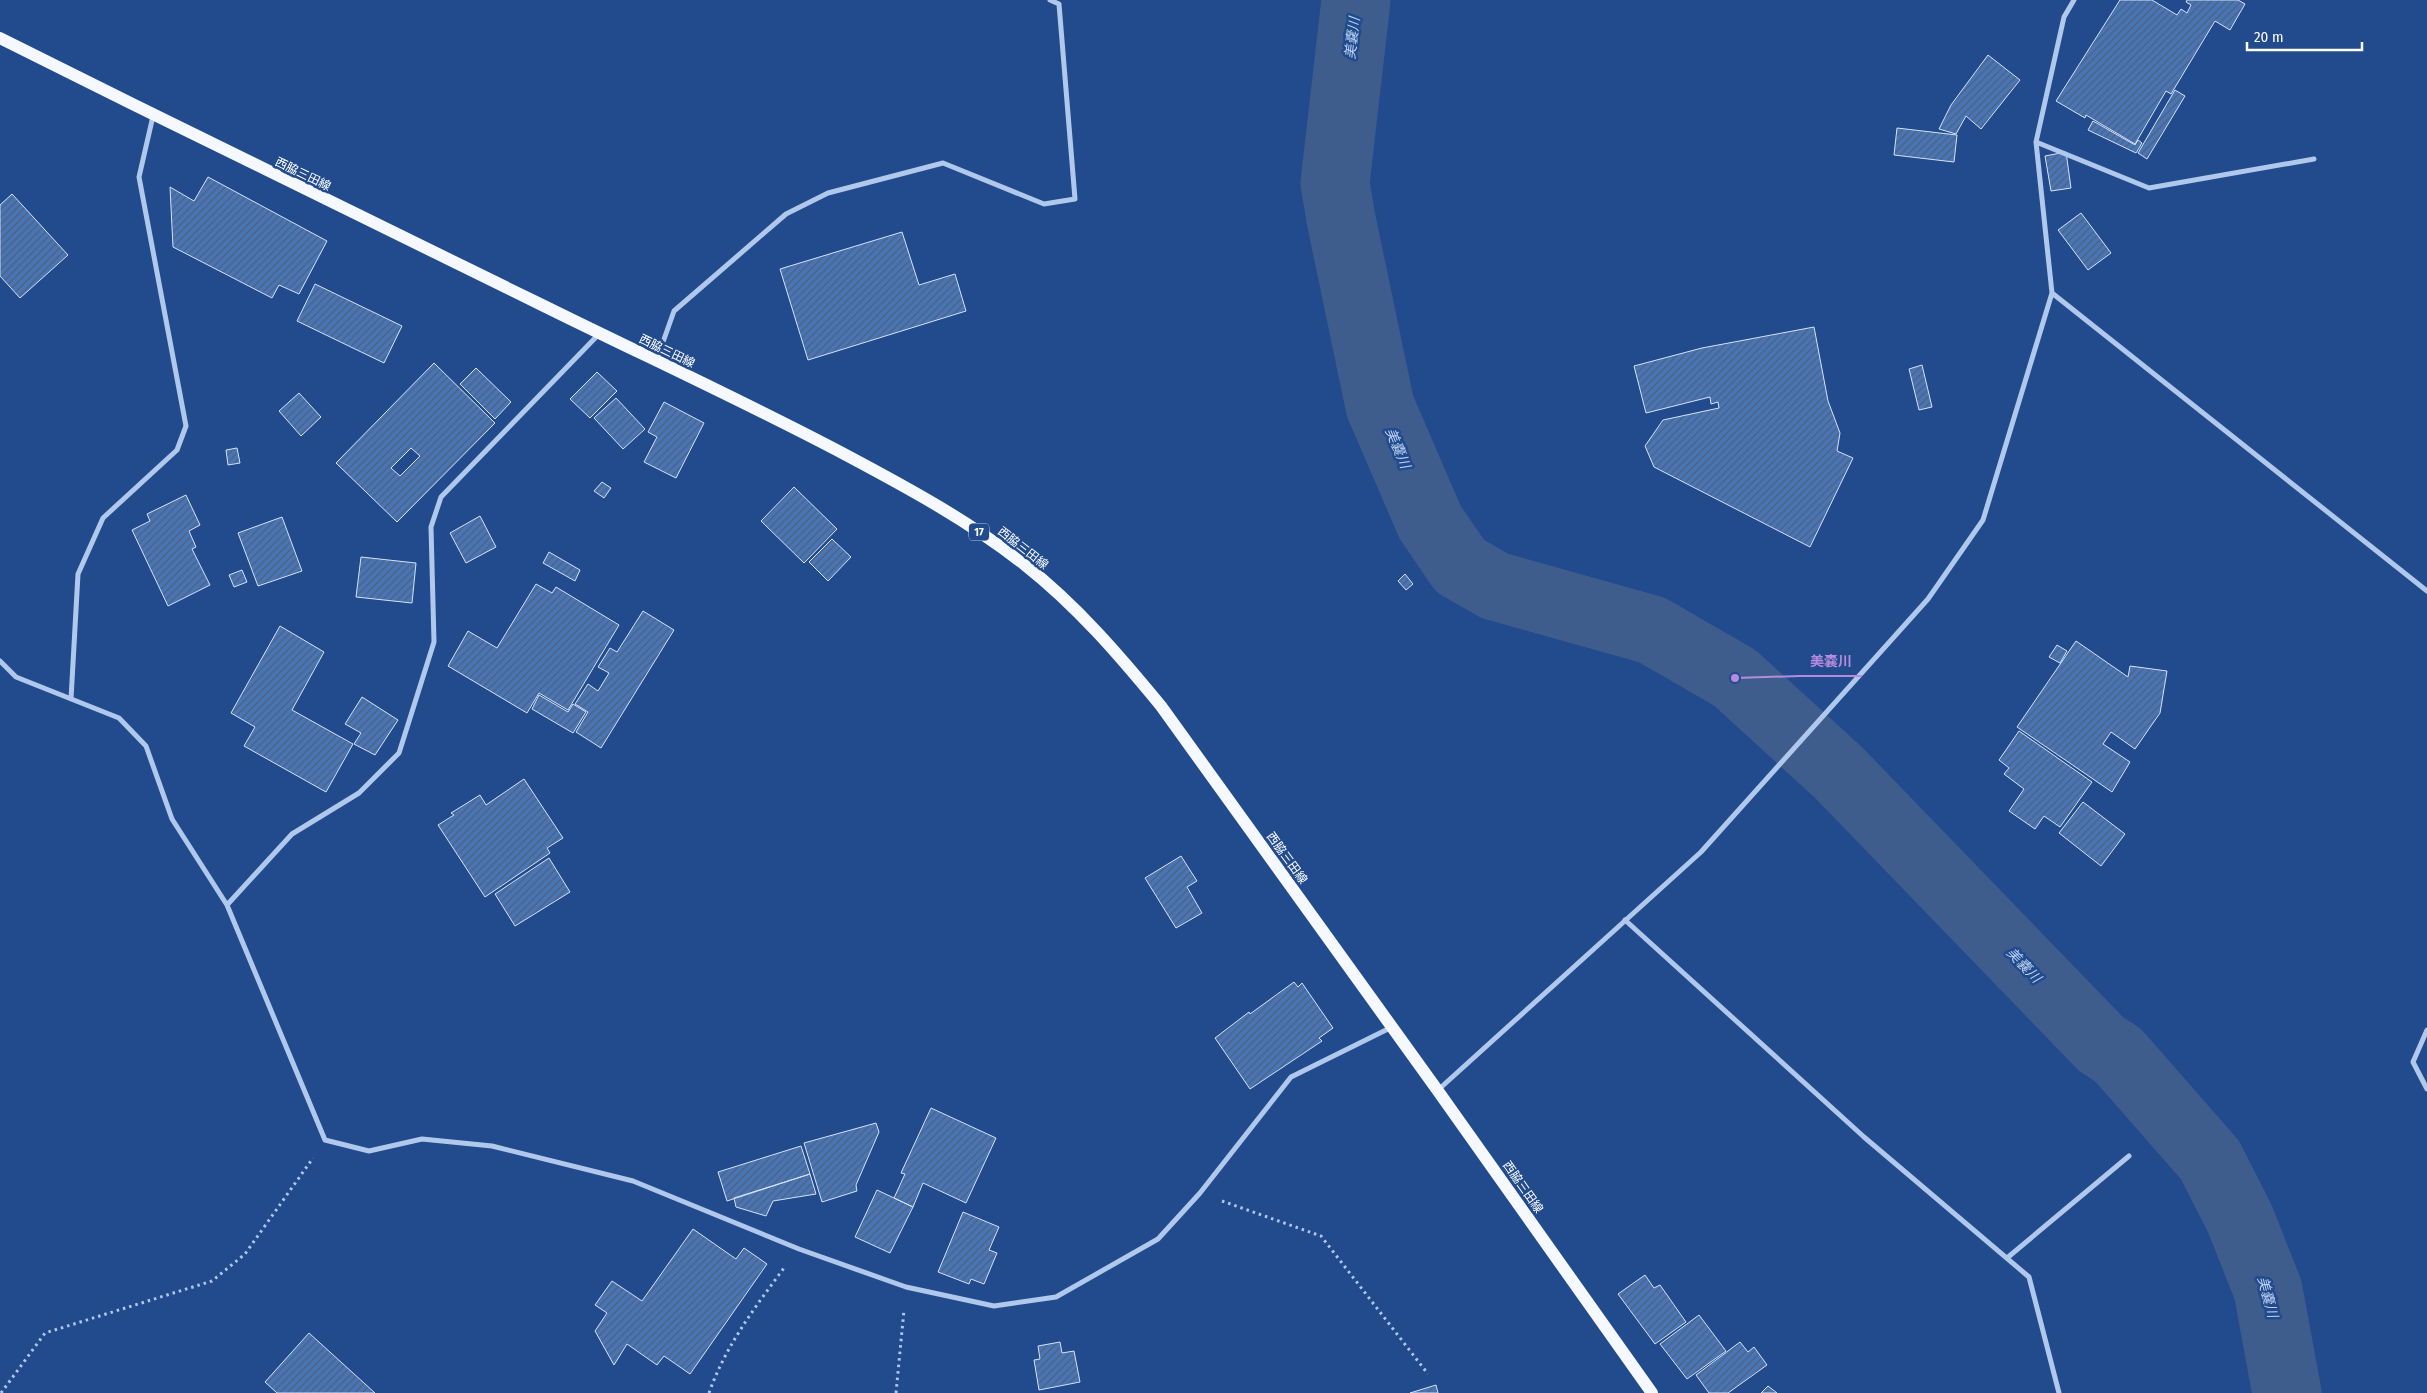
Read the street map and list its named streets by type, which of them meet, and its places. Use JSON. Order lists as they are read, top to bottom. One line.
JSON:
{"streets":{"main road":["西脇三田線","17"]},"water":["美嚢川"],"places":["美嚢川"],"scale_bar":"20 m"}
